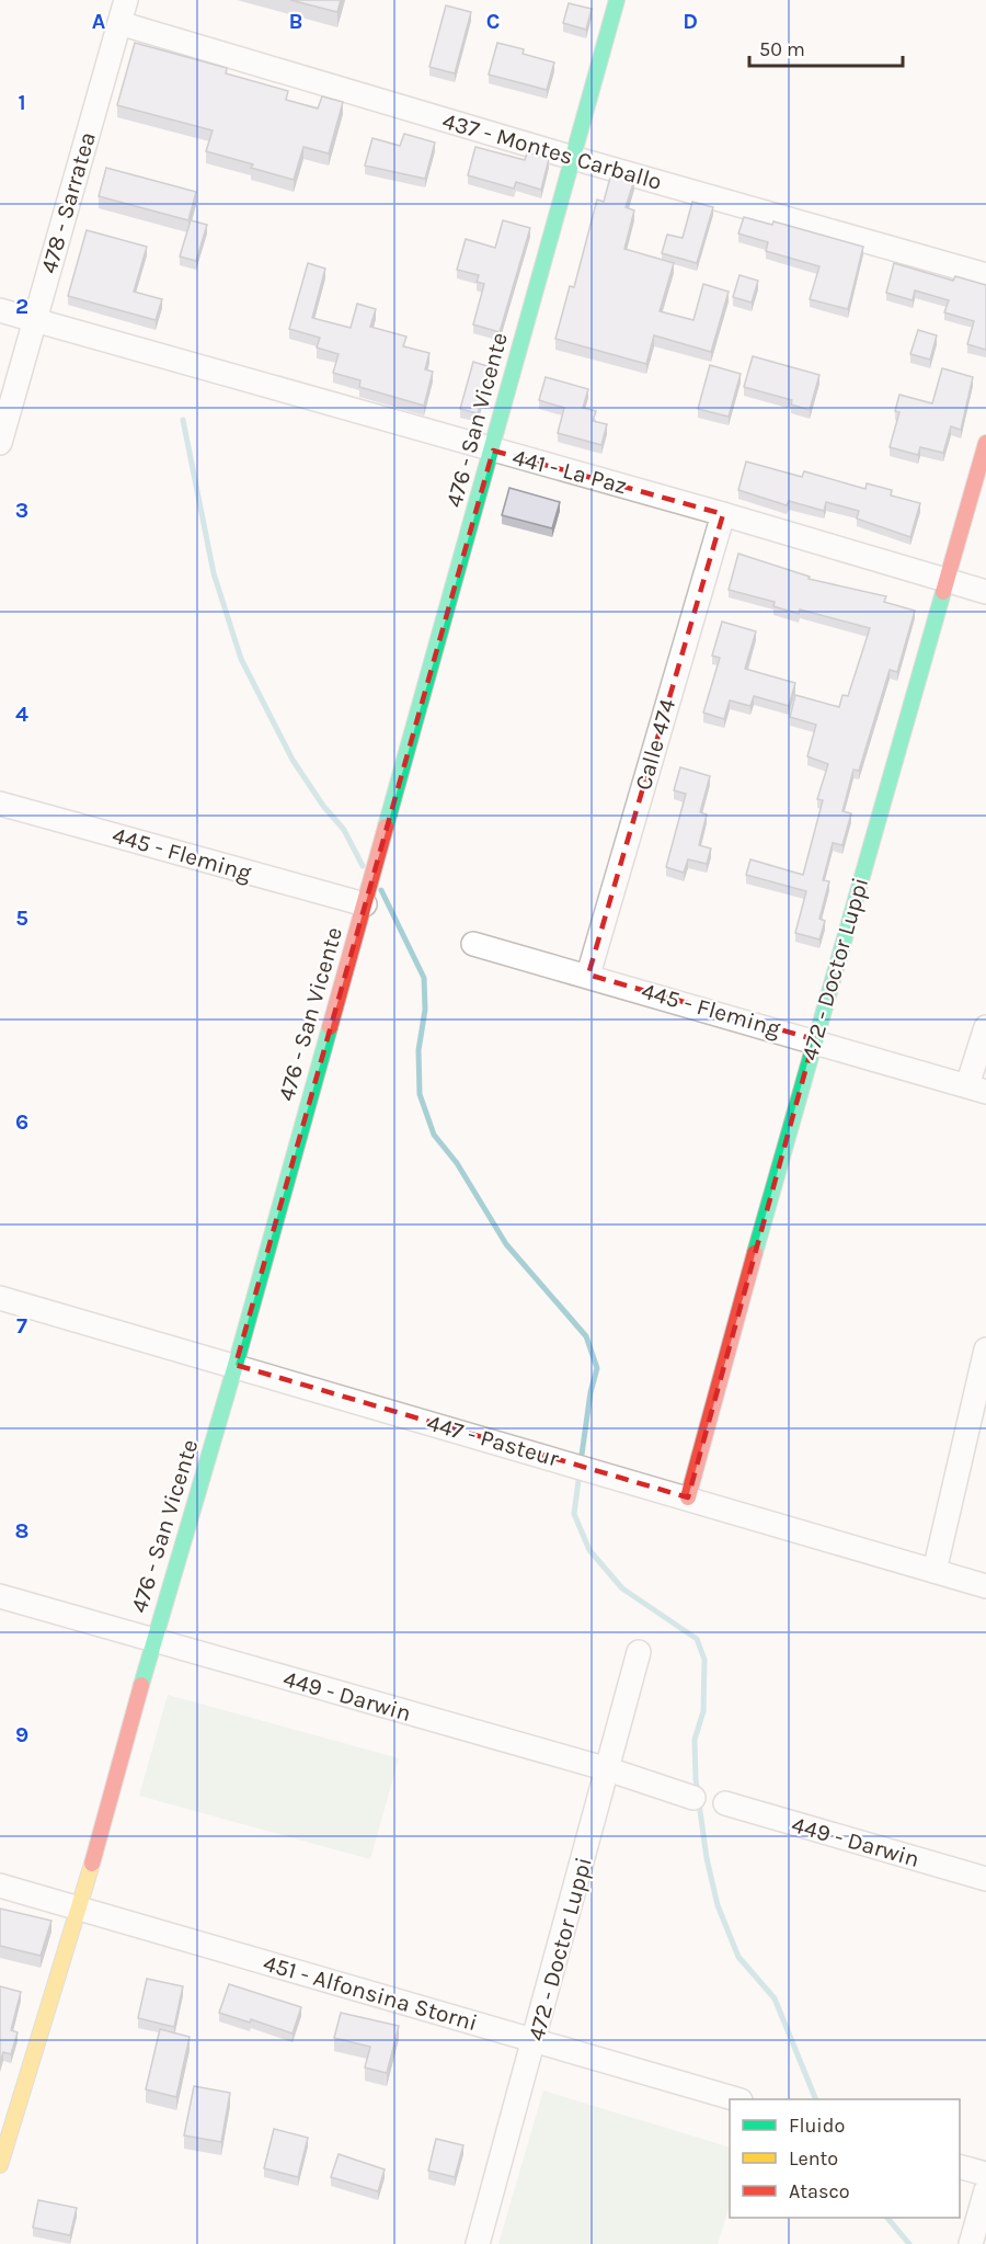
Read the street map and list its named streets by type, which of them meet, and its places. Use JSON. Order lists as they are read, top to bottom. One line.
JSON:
{"streets":{"street":["437 - Montes Carballo","478 - Sarratea","476 - San Vicente","441 - La Paz","Calle 474","445 - Fleming","472 - Doctor Luppi","447 - Pasteur","449 - Darwin","451 - Alfonsina Storni"]},"crossings":[["437 - Montes Carballo","478 - Sarratea"],["437 - Montes Carballo","476 - San Vicente"],["478 - Sarratea","441 - La Paz"],["476 - San Vicente","441 - La Paz"],["476 - San Vicente","445 - Fleming"],["476 - San Vicente","447 - Pasteur"],["476 - San Vicente","449 - Darwin"],["476 - San Vicente","451 - Alfonsina Storni"],["441 - La Paz","Calle 474"],["441 - La Paz","472 - Doctor Luppi"],["Calle 474","445 - Fleming"],["445 - Fleming","472 - Doctor Luppi"],["472 - Doctor Luppi","447 - Pasteur"],["472 - Doctor Luppi","449 - Darwin"],["472 - Doctor Luppi","451 - Alfonsina Storni"]],"legend":["Fluido","Lento","Atasco"],"scale_bar":"50 m","grid":{"columns":["A","B","C","D"],"rows":["1","2","3","4","5","6","7","8","9"]}}
